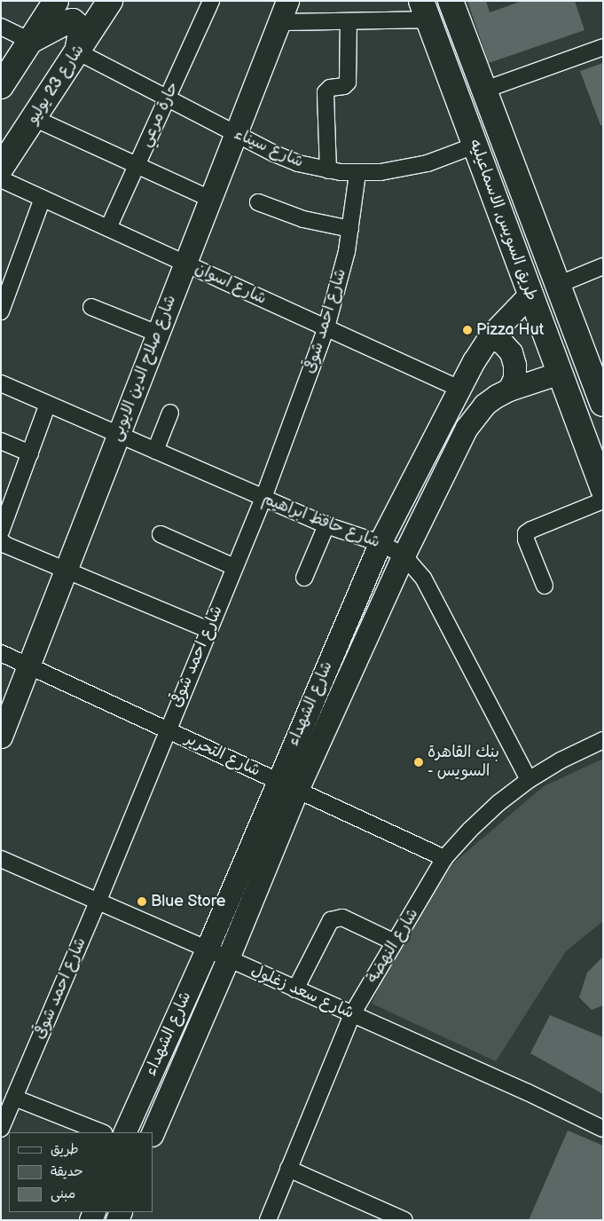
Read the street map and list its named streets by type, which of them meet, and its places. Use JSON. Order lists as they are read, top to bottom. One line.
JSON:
{"streets":{"main road":["شارع 23 يوليو","طريق السويس, الاسماعيليه"],"street":["حارة مرعي","شارع سيناء","شارع اسوان","شارع احمد شوقى","شارع صلاح الدين الايوبى","شارع حافظ ابراهيم","شارع الشهداء","شارع التحرير","شارع النهضة","شارع سعد زغلول"]},"crossings":[["شارع 23 يوليو","شارع سيناء"],["حارة مرعي","شارع سيناء"],["حارة مرعي","شارع اسوان"],["شارع سيناء","طريق السويس, الاسماعيليه"],["شارع سيناء","شارع احمد شوقى"],["شارع سيناء","شارع صلاح الدين الايوبى"],["طريق السويس, الاسماعيليه","شارع الشهداء"],["شارع اسوان","شارع احمد شوقى"],["شارع اسوان","شارع صلاح الدين الايوبى"],["شارع اسوان","شارع الشهداء"],["شارع احمد شوقى","شارع حافظ ابراهيم"],["شارع احمد شوقى","شارع التحرير"],["شارع احمد شوقى","شارع سعد زغلول"],["شارع صلاح الدين الايوبى","شارع حافظ ابراهيم"],["شارع صلاح الدين الايوبى","شارع التحرير"],["شارع حافظ ابراهيم","شارع الشهداء"],["شارع حافظ ابراهيم","شارع النهضة"],["شارع الشهداء","شارع التحرير"],["شارع الشهداء","شارع سعد زغلول"],["شارع التحرير","شارع النهضة"],["شارع النهضة","شارع سعد زغلول"]],"places":["Pizza Hut","بنك القاهرة - السويس","Blue Store"],"legend":["طريق","حديقة","مبنى"]}
